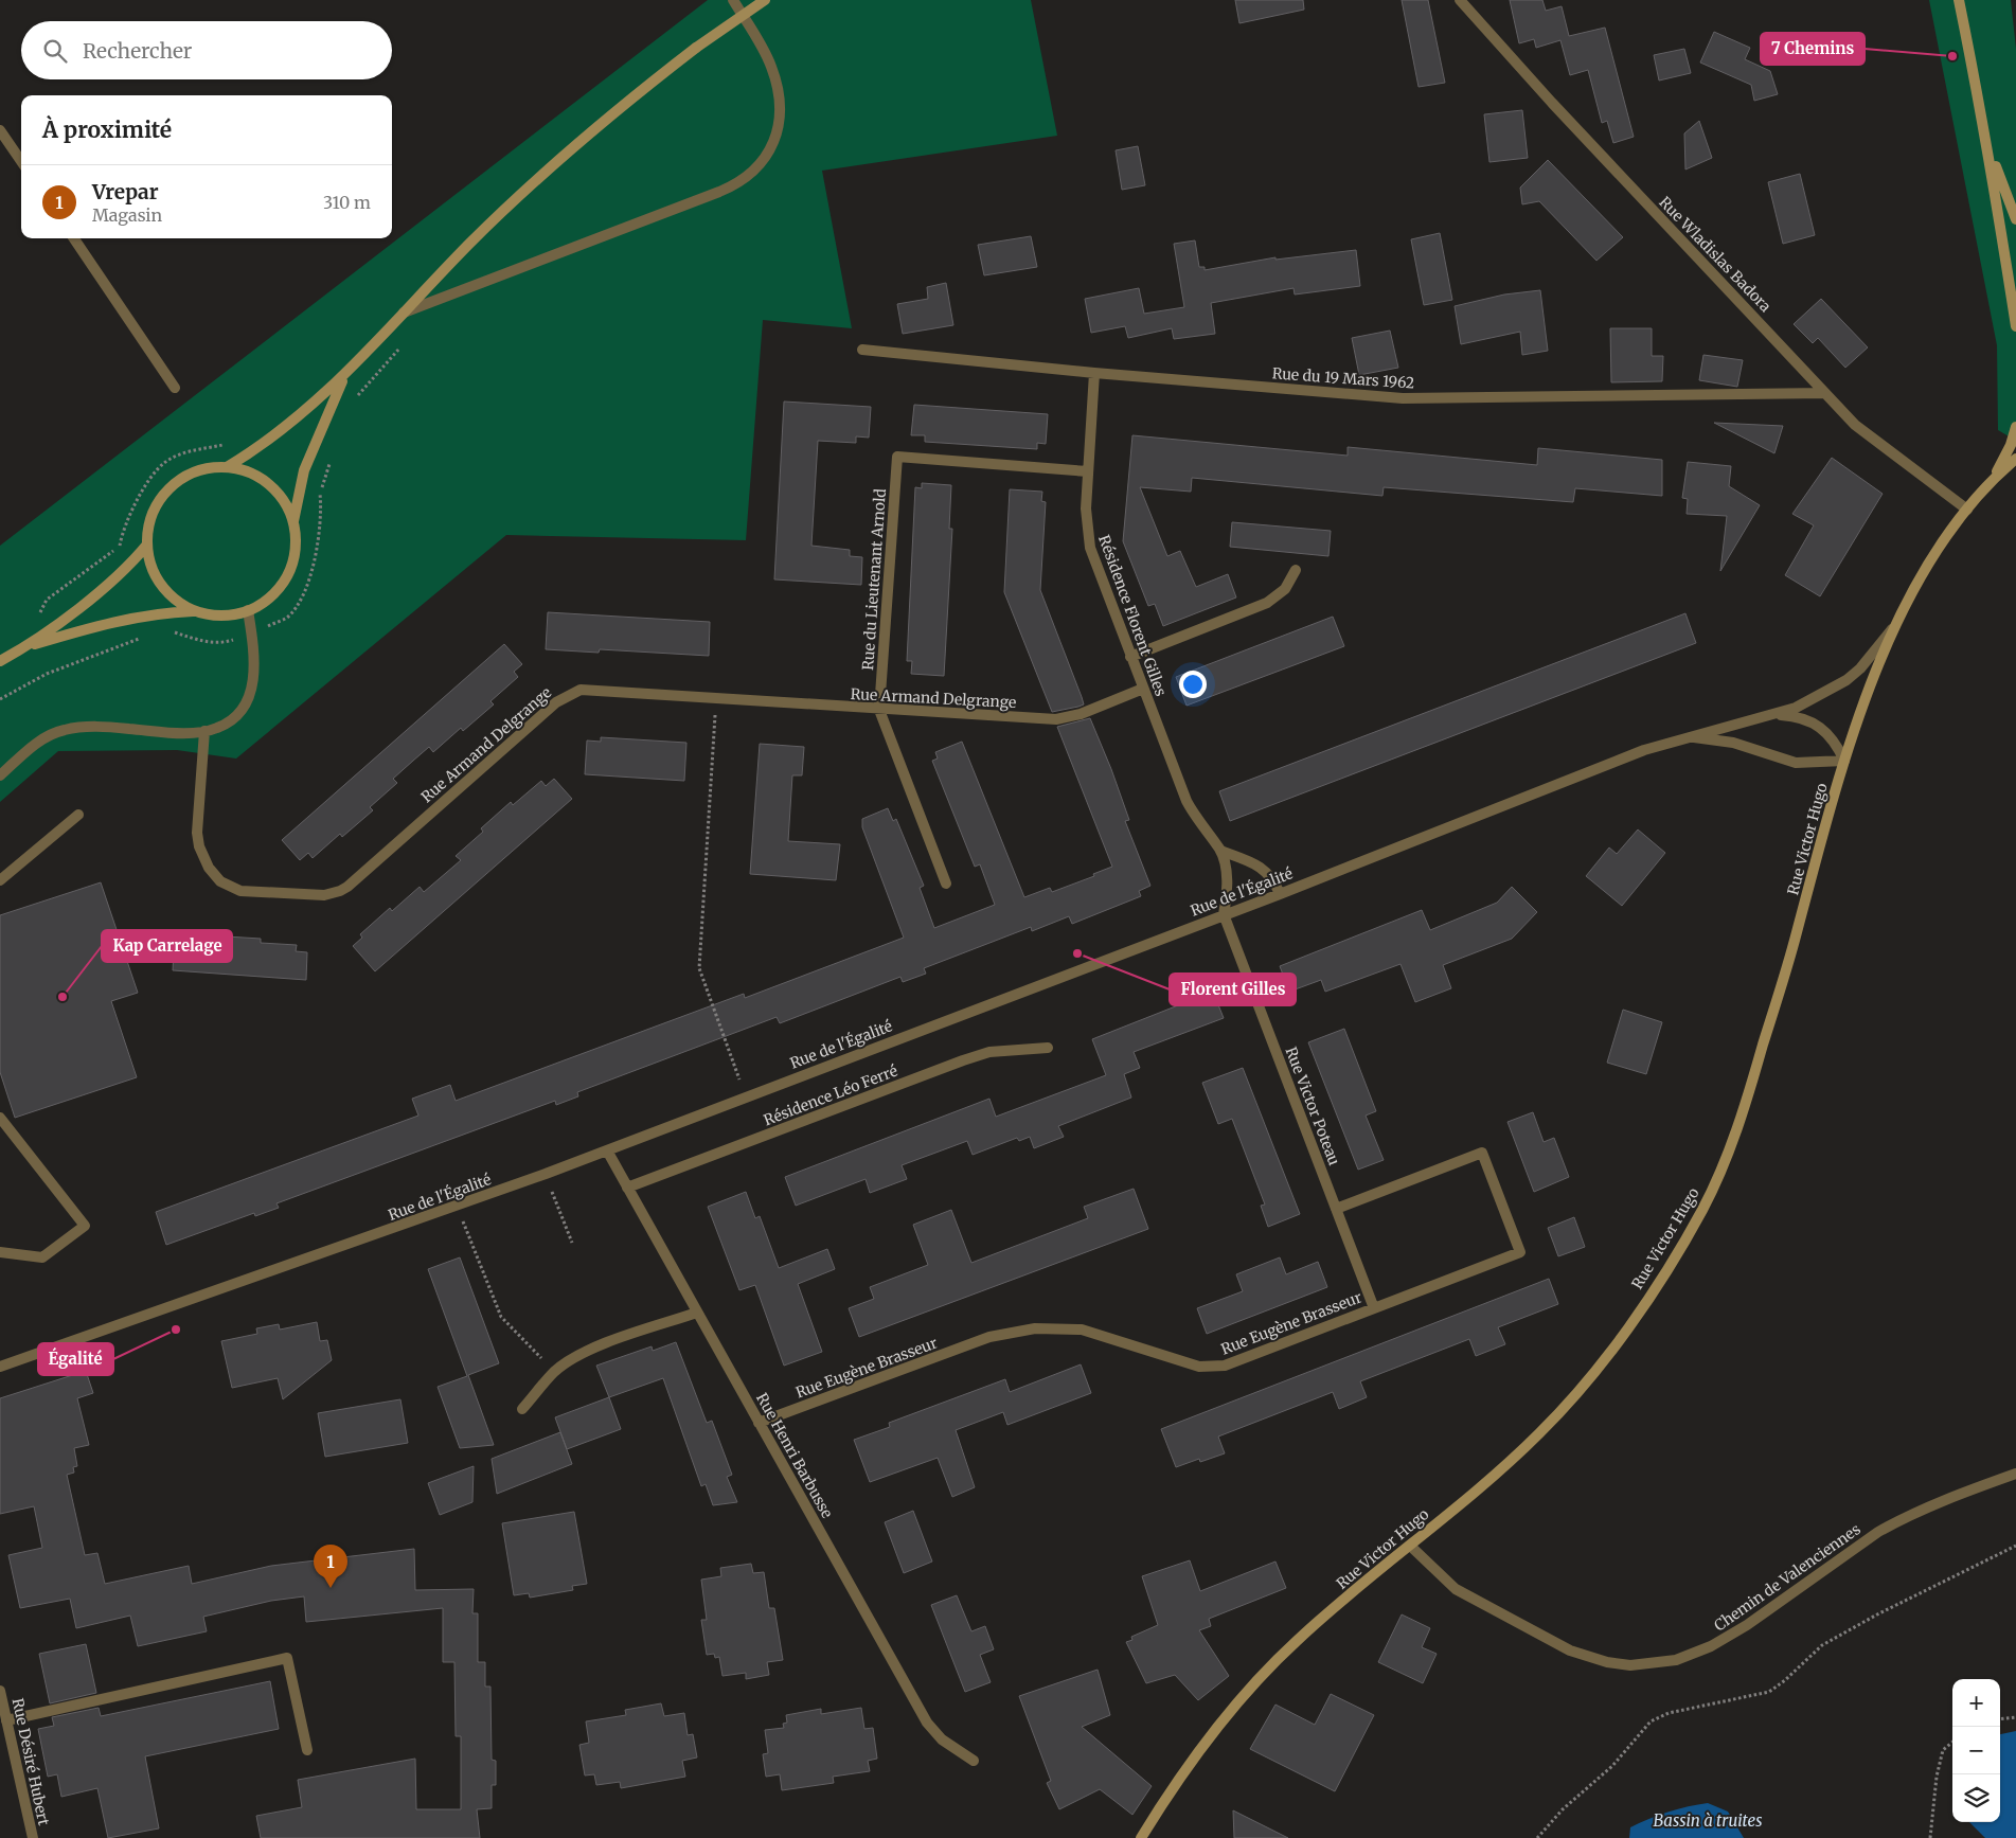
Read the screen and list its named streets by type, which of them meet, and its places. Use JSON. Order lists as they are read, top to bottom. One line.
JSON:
{"streets":{"street":["Rue Wladislas Badora","Rue du 19 Mars 1962","Rue du Lieutenant Arnold","Résidence Florent Gilles","Rue Armand Delgrange","Rue Victor Hugo","Rue de l'Égalité","Résidence Léo Ferré","Rue Victor Poteau","Rue Eugène Brasseur","Rue Henri Barbusse","Chemin de Valenciennes","Rue Désiré Hubert"]},"crossings":[["Rue Wladislas Badora","Rue du 19 Mars 1962"],["Rue Wladislas Badora","Rue Victor Hugo"],["Rue du 19 Mars 1962","Résidence Florent Gilles"],["Rue du Lieutenant Arnold","Résidence Florent Gilles"],["Rue du Lieutenant Arnold","Rue Armand Delgrange"],["Résidence Florent Gilles","Rue Armand Delgrange"],["Résidence Florent Gilles","Rue de l'Égalité"],["Résidence Florent Gilles","Rue Victor Poteau"],["Rue Victor Hugo","Rue de l'Égalité"],["Rue Victor Hugo","Chemin de Valenciennes"],["Rue de l'Égalité","Rue Victor Poteau"],["Rue de l'Égalité","Rue Henri Barbusse"],["Résidence Léo Ferré","Rue Henri Barbusse"],["Rue Victor Poteau","Rue Eugène Brasseur"],["Rue Eugène Brasseur","Rue Henri Barbusse"]],"water":["Bassin à truites"],"places":["7 Chemins","Florent Gilles","Kap Carrelage","Égalité"],"page":{"search":"Rechercher","heading":"À proximité","list":[{"mark":"1","name":"Vrepar","note":"Magasin","value":"310 m"}],"pins":"1","map_buttons":["+","−"]}}
